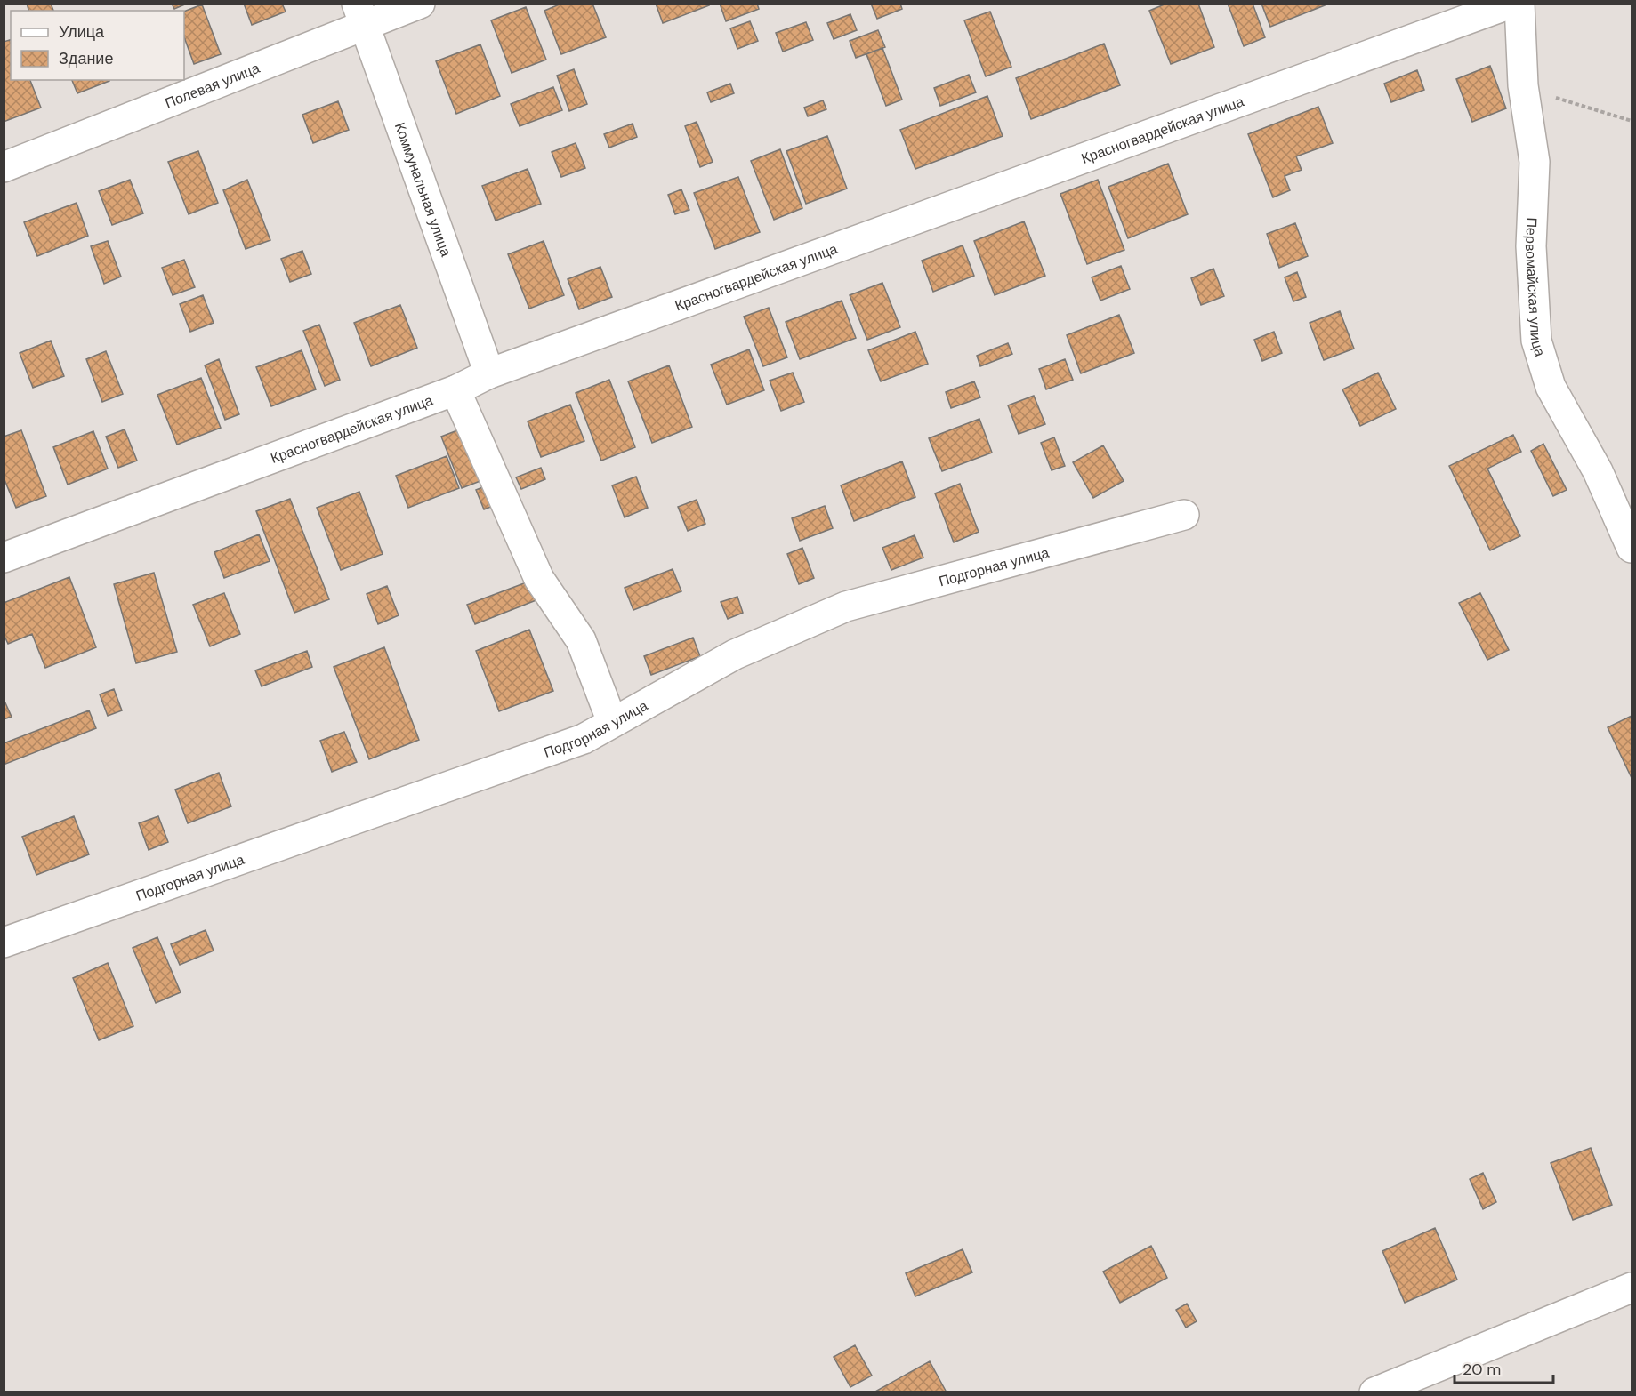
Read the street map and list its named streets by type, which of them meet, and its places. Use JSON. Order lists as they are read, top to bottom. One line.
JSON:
{"streets":{"street":["Полевая улица","Красногвардейская улица","Коммунальная улица","Первомайская улица","Подгорная улица"]},"crossings":[["Полевая улица","Коммунальная улица"],["Красногвардейская улица","Коммунальная улица"]],"legend":["Улица","Здание"],"scale_bar":"20 m"}
